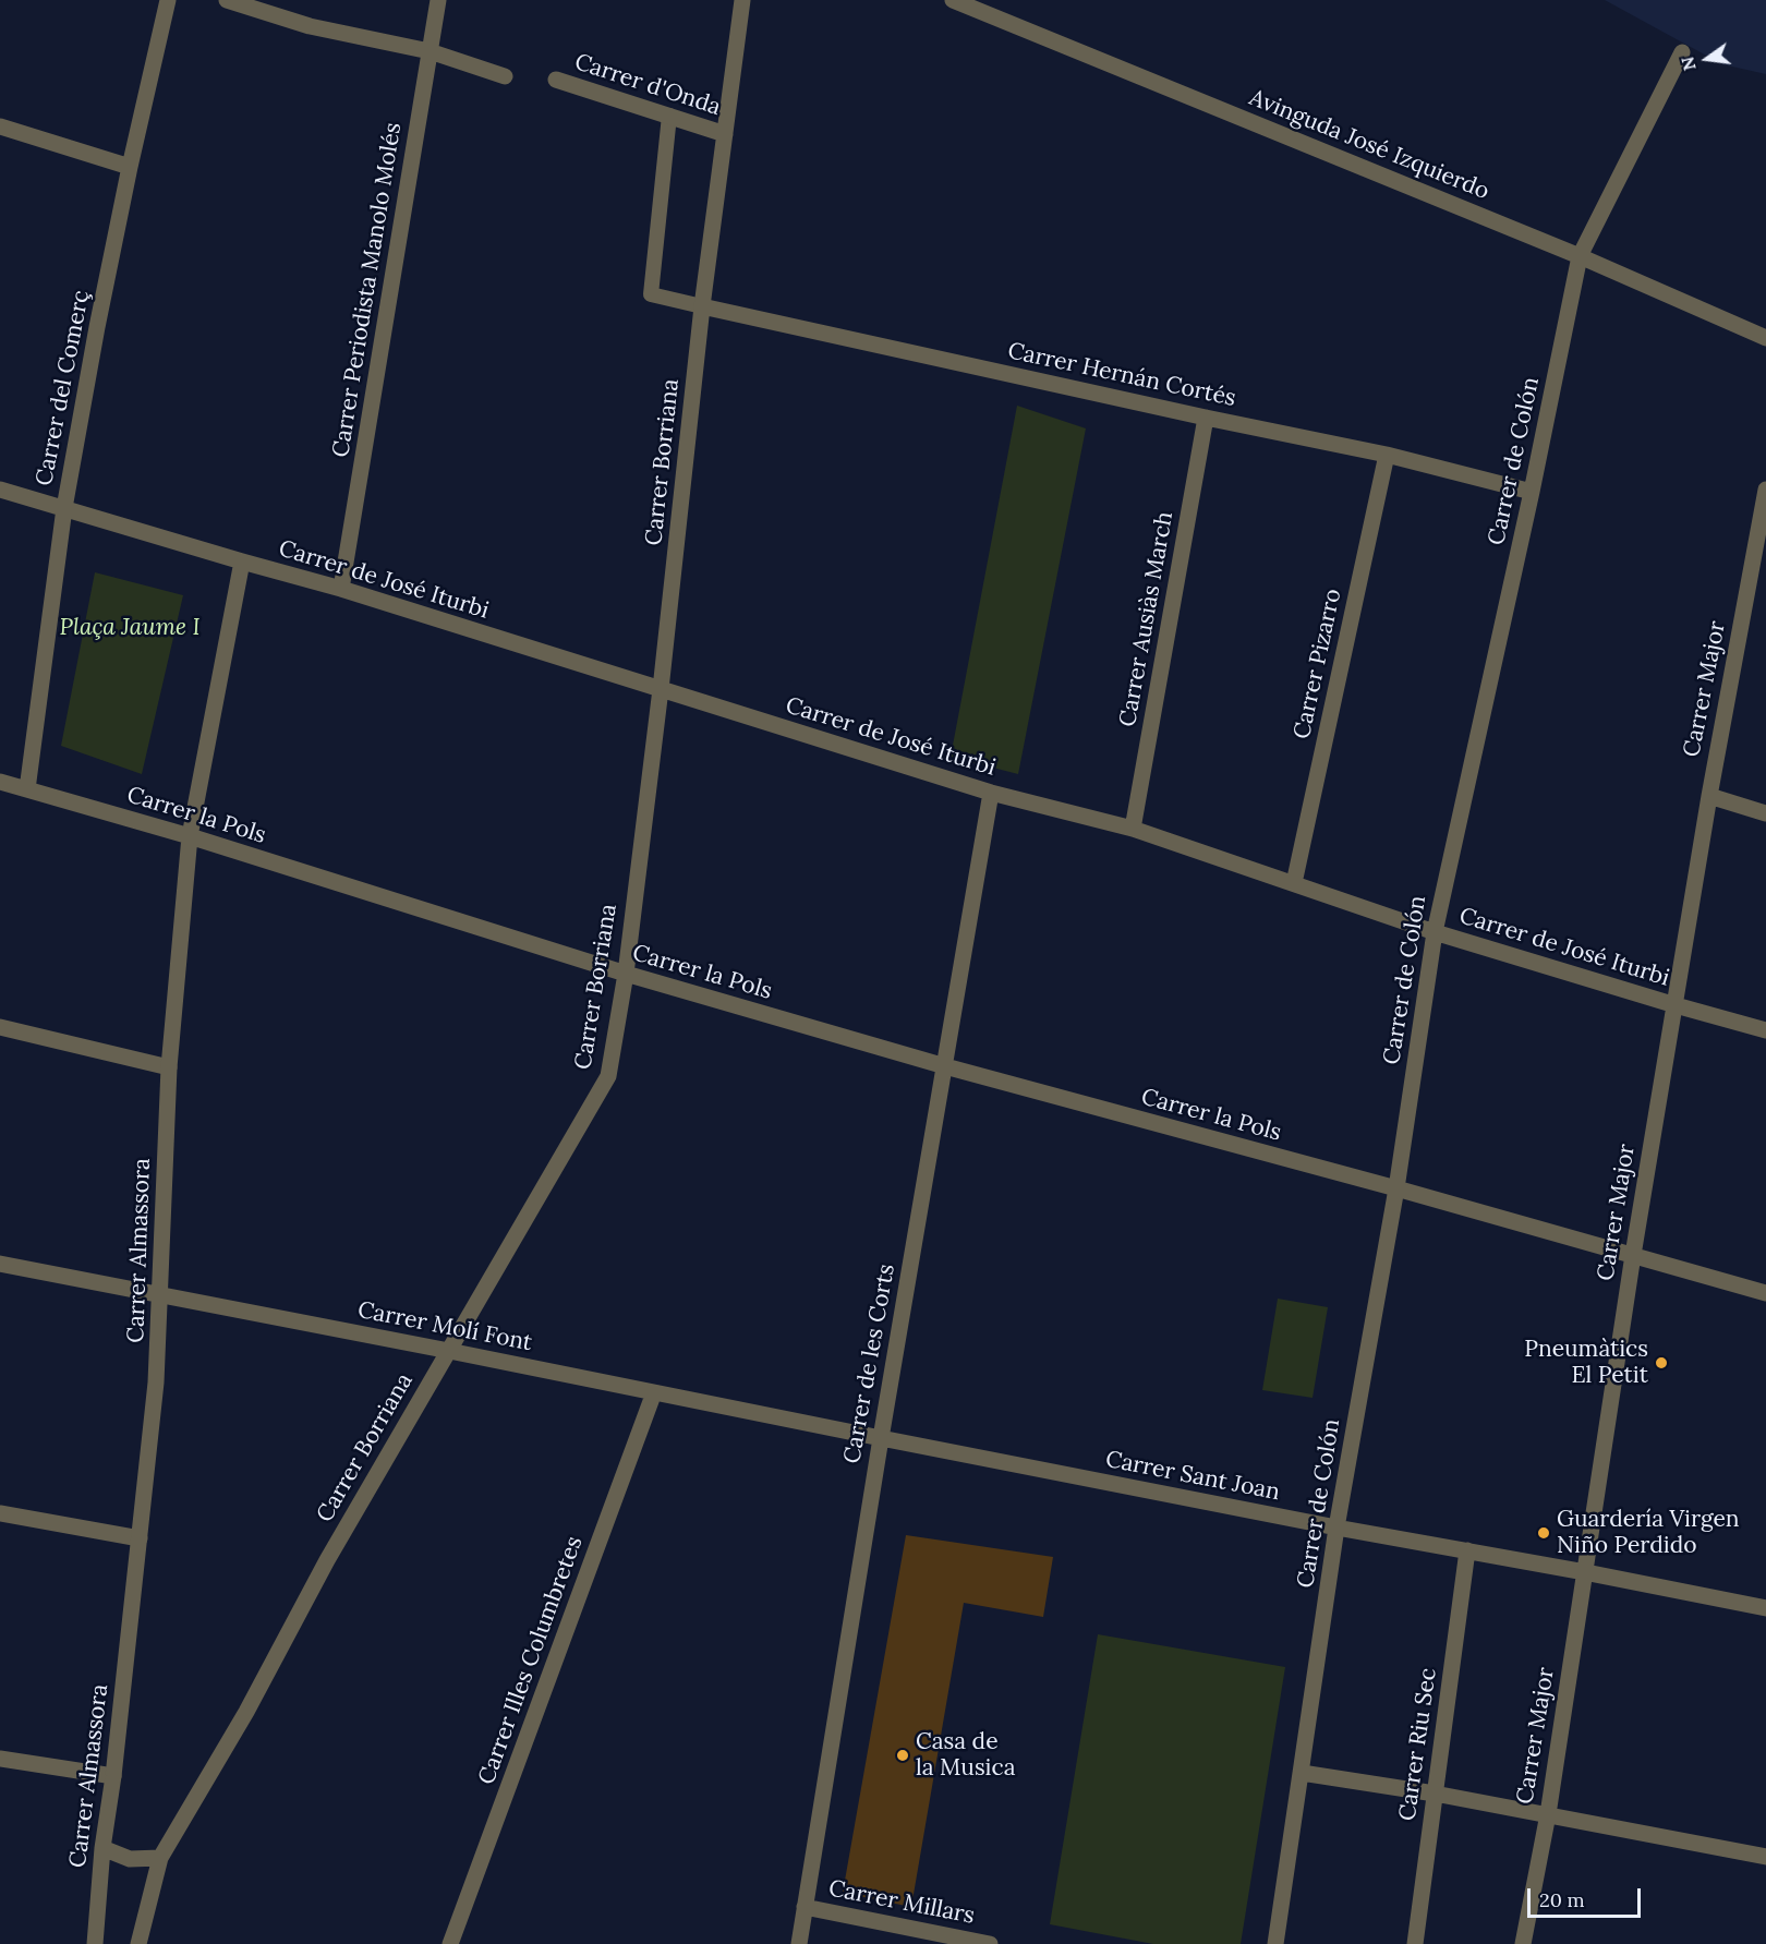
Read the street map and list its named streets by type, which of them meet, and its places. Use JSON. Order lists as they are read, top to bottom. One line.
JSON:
{"streets":{"street":["Carrer d'Onda","Avinguda José Izquierdo","Carrer Periodista Manolo Molés","Carrer Hernán Cortés","Carrer del Comerç","Carrer de Colón","Carrer Borriana","Carrer de José Iturbi","Carrer Ausiàs March","Carrer Pizarro","Carrer Major","Carrer la Pols","Carrer Almassora","Carrer Molí Font","Carrer de les Corts","Carrer Sant Joan","Carrer Illes Columbretes","Carrer Riu Sec","Carrer Millars"]},"crossings":[["Carrer d'Onda","Carrer Borriana"],["Avinguda José Izquierdo","Carrer de Colón"],["Carrer Periodista Manolo Molés","Carrer de José Iturbi"],["Carrer Hernán Cortés","Carrer de Colón"],["Carrer Hernán Cortés","Carrer Borriana"],["Carrer Hernán Cortés","Carrer Ausiàs March"],["Carrer Hernán Cortés","Carrer Pizarro"],["Carrer del Comerç","Carrer de José Iturbi"],["Carrer del Comerç","Carrer la Pols"],["Carrer de Colón","Carrer de José Iturbi"],["Carrer de Colón","Carrer la Pols"],["Carrer de Colón","Carrer Sant Joan"],["Carrer Borriana","Carrer de José Iturbi"],["Carrer Borriana","Carrer la Pols"],["Carrer Borriana","Carrer Molí Font"],["Carrer de José Iturbi","Carrer Ausiàs March"],["Carrer de José Iturbi","Carrer Pizarro"],["Carrer de José Iturbi","Carrer Major"],["Carrer de José Iturbi","Carrer Almassora"],["Carrer de José Iturbi","Carrer de les Corts"],["Carrer Major","Carrer la Pols"],["Carrer Major","Carrer Sant Joan"],["Carrer la Pols","Carrer Almassora"],["Carrer la Pols","Carrer de les Corts"],["Carrer Almassora","Carrer Molí Font"],["Carrer Molí Font","Carrer de les Corts"],["Carrer Molí Font","Carrer Sant Joan"],["Carrer Molí Font","Carrer Illes Columbretes"],["Carrer de les Corts","Carrer Sant Joan"],["Carrer de les Corts","Carrer Millars"],["Carrer Sant Joan","Carrer Riu Sec"]],"parks":["Plaça Jaume I"],"places":["Pneumàtics El Petit","Guardería Virgen Niño Perdido","Casa de la Musica"],"scale_bar":"20 m","north":"left"}
